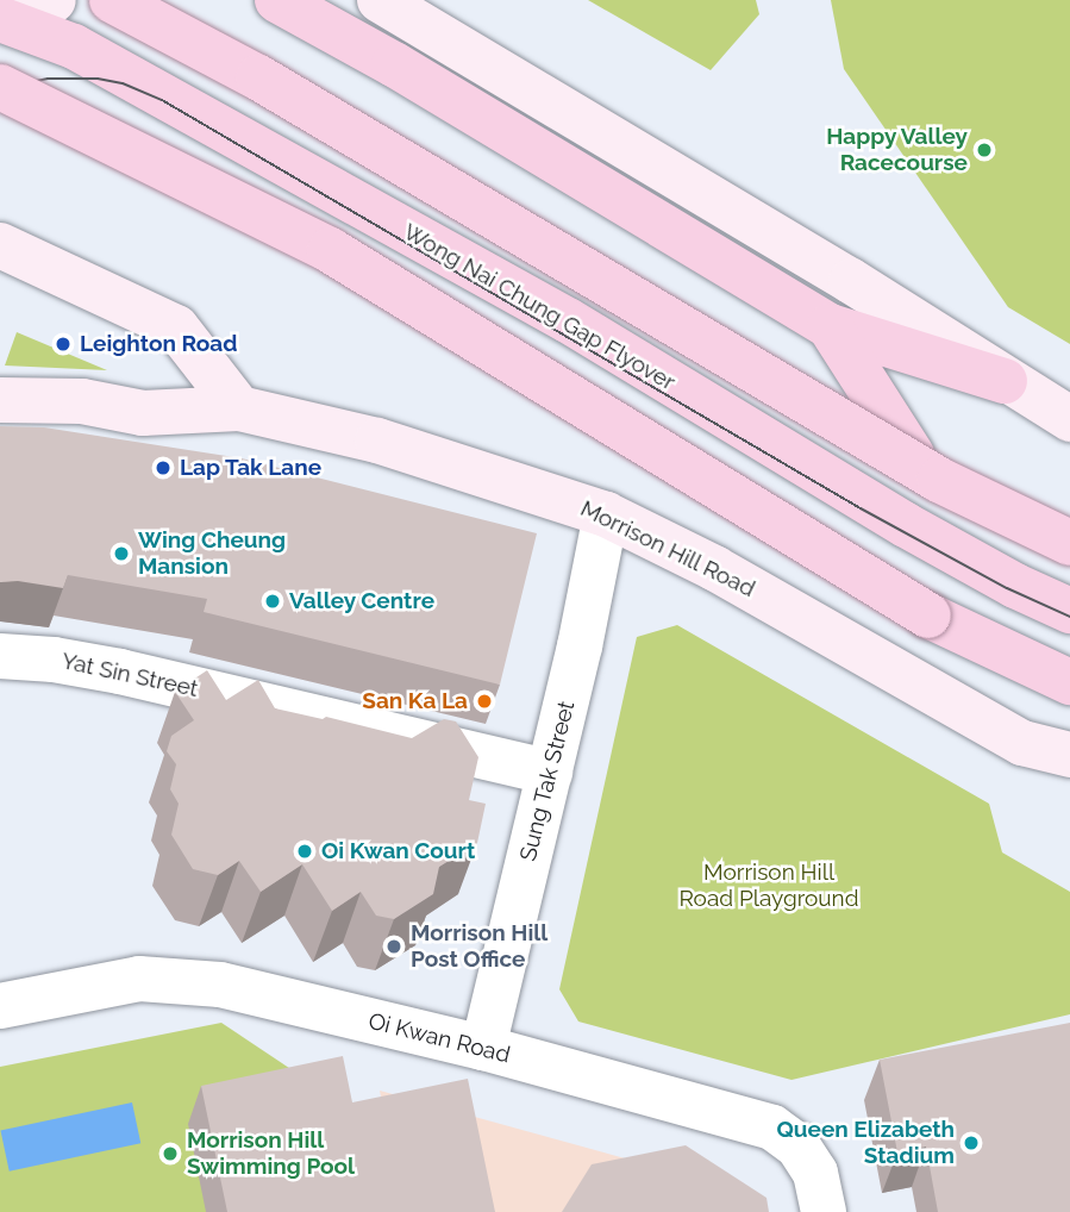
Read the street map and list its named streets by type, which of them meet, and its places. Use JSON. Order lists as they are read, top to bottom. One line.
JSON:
{"streets":{"highway":["Wong Nai Chung Gap Flyover"],"main road":["Morrison Hill Road"],"street":["Yat Sin Street","Sung Tak Street","Oi Kwan Road"]},"crossings":[["Morrison Hill Road","Sung Tak Street"],["Yat Sin Street","Sung Tak Street"],["Sung Tak Street","Oi Kwan Road"]],"parks":["Morrison Hill Road Playground"],"places":["Happy Valley Racecourse","Leighton Road","Lap Tak Lane","Wing Cheung Mansion","Valley Centre","San Ka La","Oi Kwan Court","Morrison Hill Post Office","Queen Elizabeth Stadium","Morrison Hill Swimming Pool"]}
